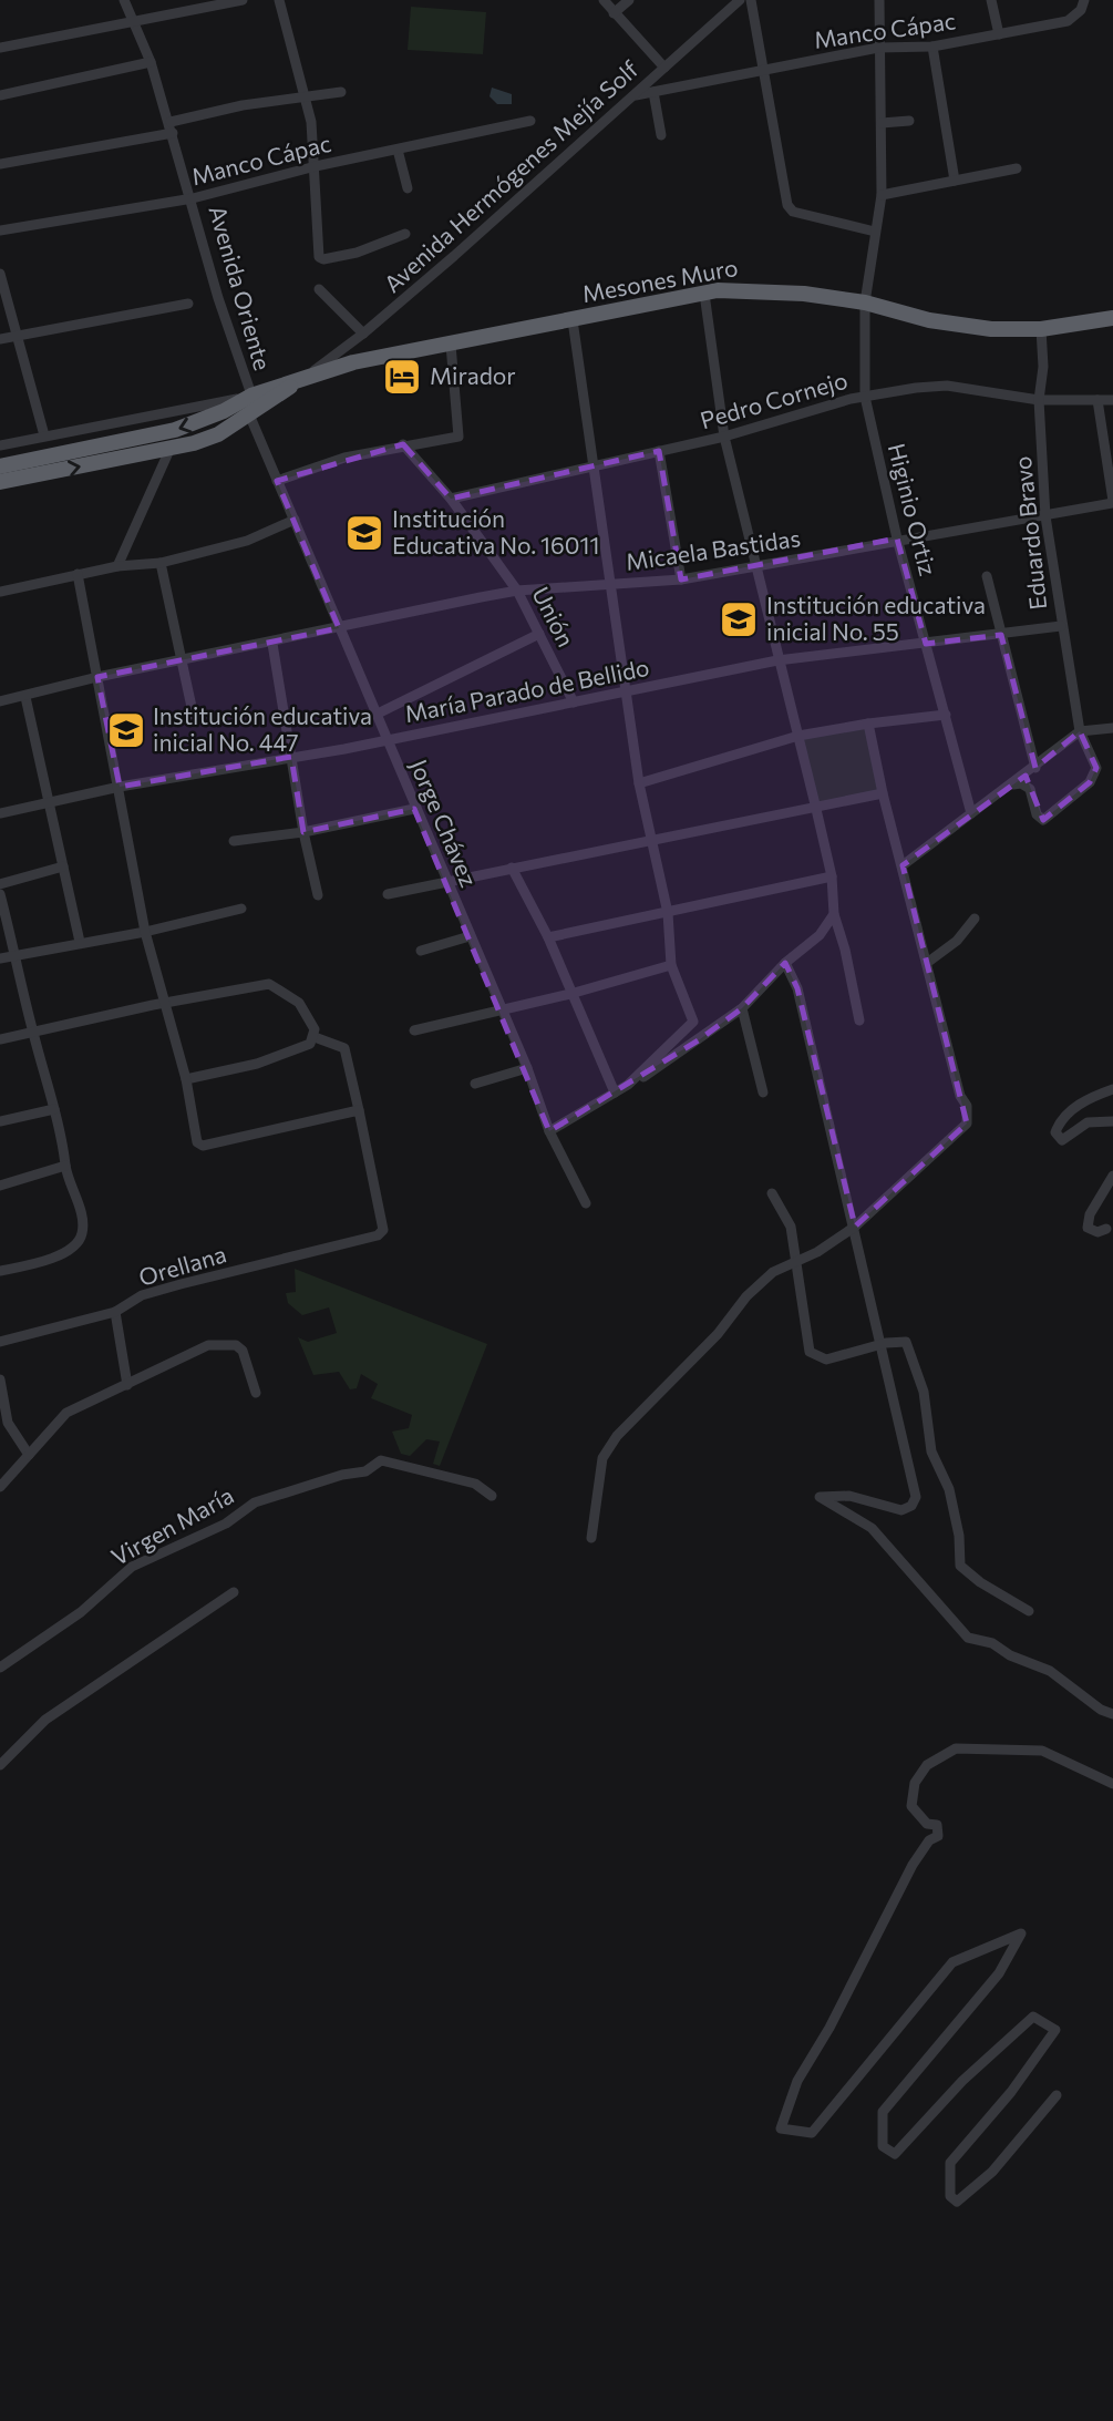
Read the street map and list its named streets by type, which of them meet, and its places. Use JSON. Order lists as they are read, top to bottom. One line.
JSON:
{"streets":{"highway":["Mesones Muro"],"street":["Manco Cápac","Avenida Hermógenes Mejía Solf","Avenida Oriente","Pedro Cornejo","Higinio Ortiz","Eduardo Bravo","Micaela Bastidas","Unión","María Parado de Bellido","Jorge Chávez","Orellana","Virgen María"]},"crossings":[["Manco Cápac","Avenida Hermógenes Mejía Solf"],["Manco Cápac","Avenida Oriente"],["Manco Cápac","Higinio Ortiz"],["Avenida Hermógenes Mejía Solf","Mesones Muro"],["Mesones Muro","Avenida Oriente"],["Mesones Muro","Higinio Ortiz"],["Mesones Muro","Eduardo Bravo"],["Mesones Muro","Jorge Chávez"],["Avenida Oriente","Jorge Chávez"],["Pedro Cornejo","Higinio Ortiz"],["Pedro Cornejo","Eduardo Bravo"],["Pedro Cornejo","Unión"],["Higinio Ortiz","Micaela Bastidas"],["Higinio Ortiz","María Parado de Bellido"],["Eduardo Bravo","Micaela Bastidas"],["Eduardo Bravo","María Parado de Bellido"],["Micaela Bastidas","Unión"],["Micaela Bastidas","Jorge Chávez"],["Unión","María Parado de Bellido"],["María Parado de Bellido","Jorge Chávez"]],"places":{"hotel":["Mirador"],"school or university":["Institución Educativa No. 16011","Institución educativa inicial No. 55","Institución educativa inicial No. 447"]}}
